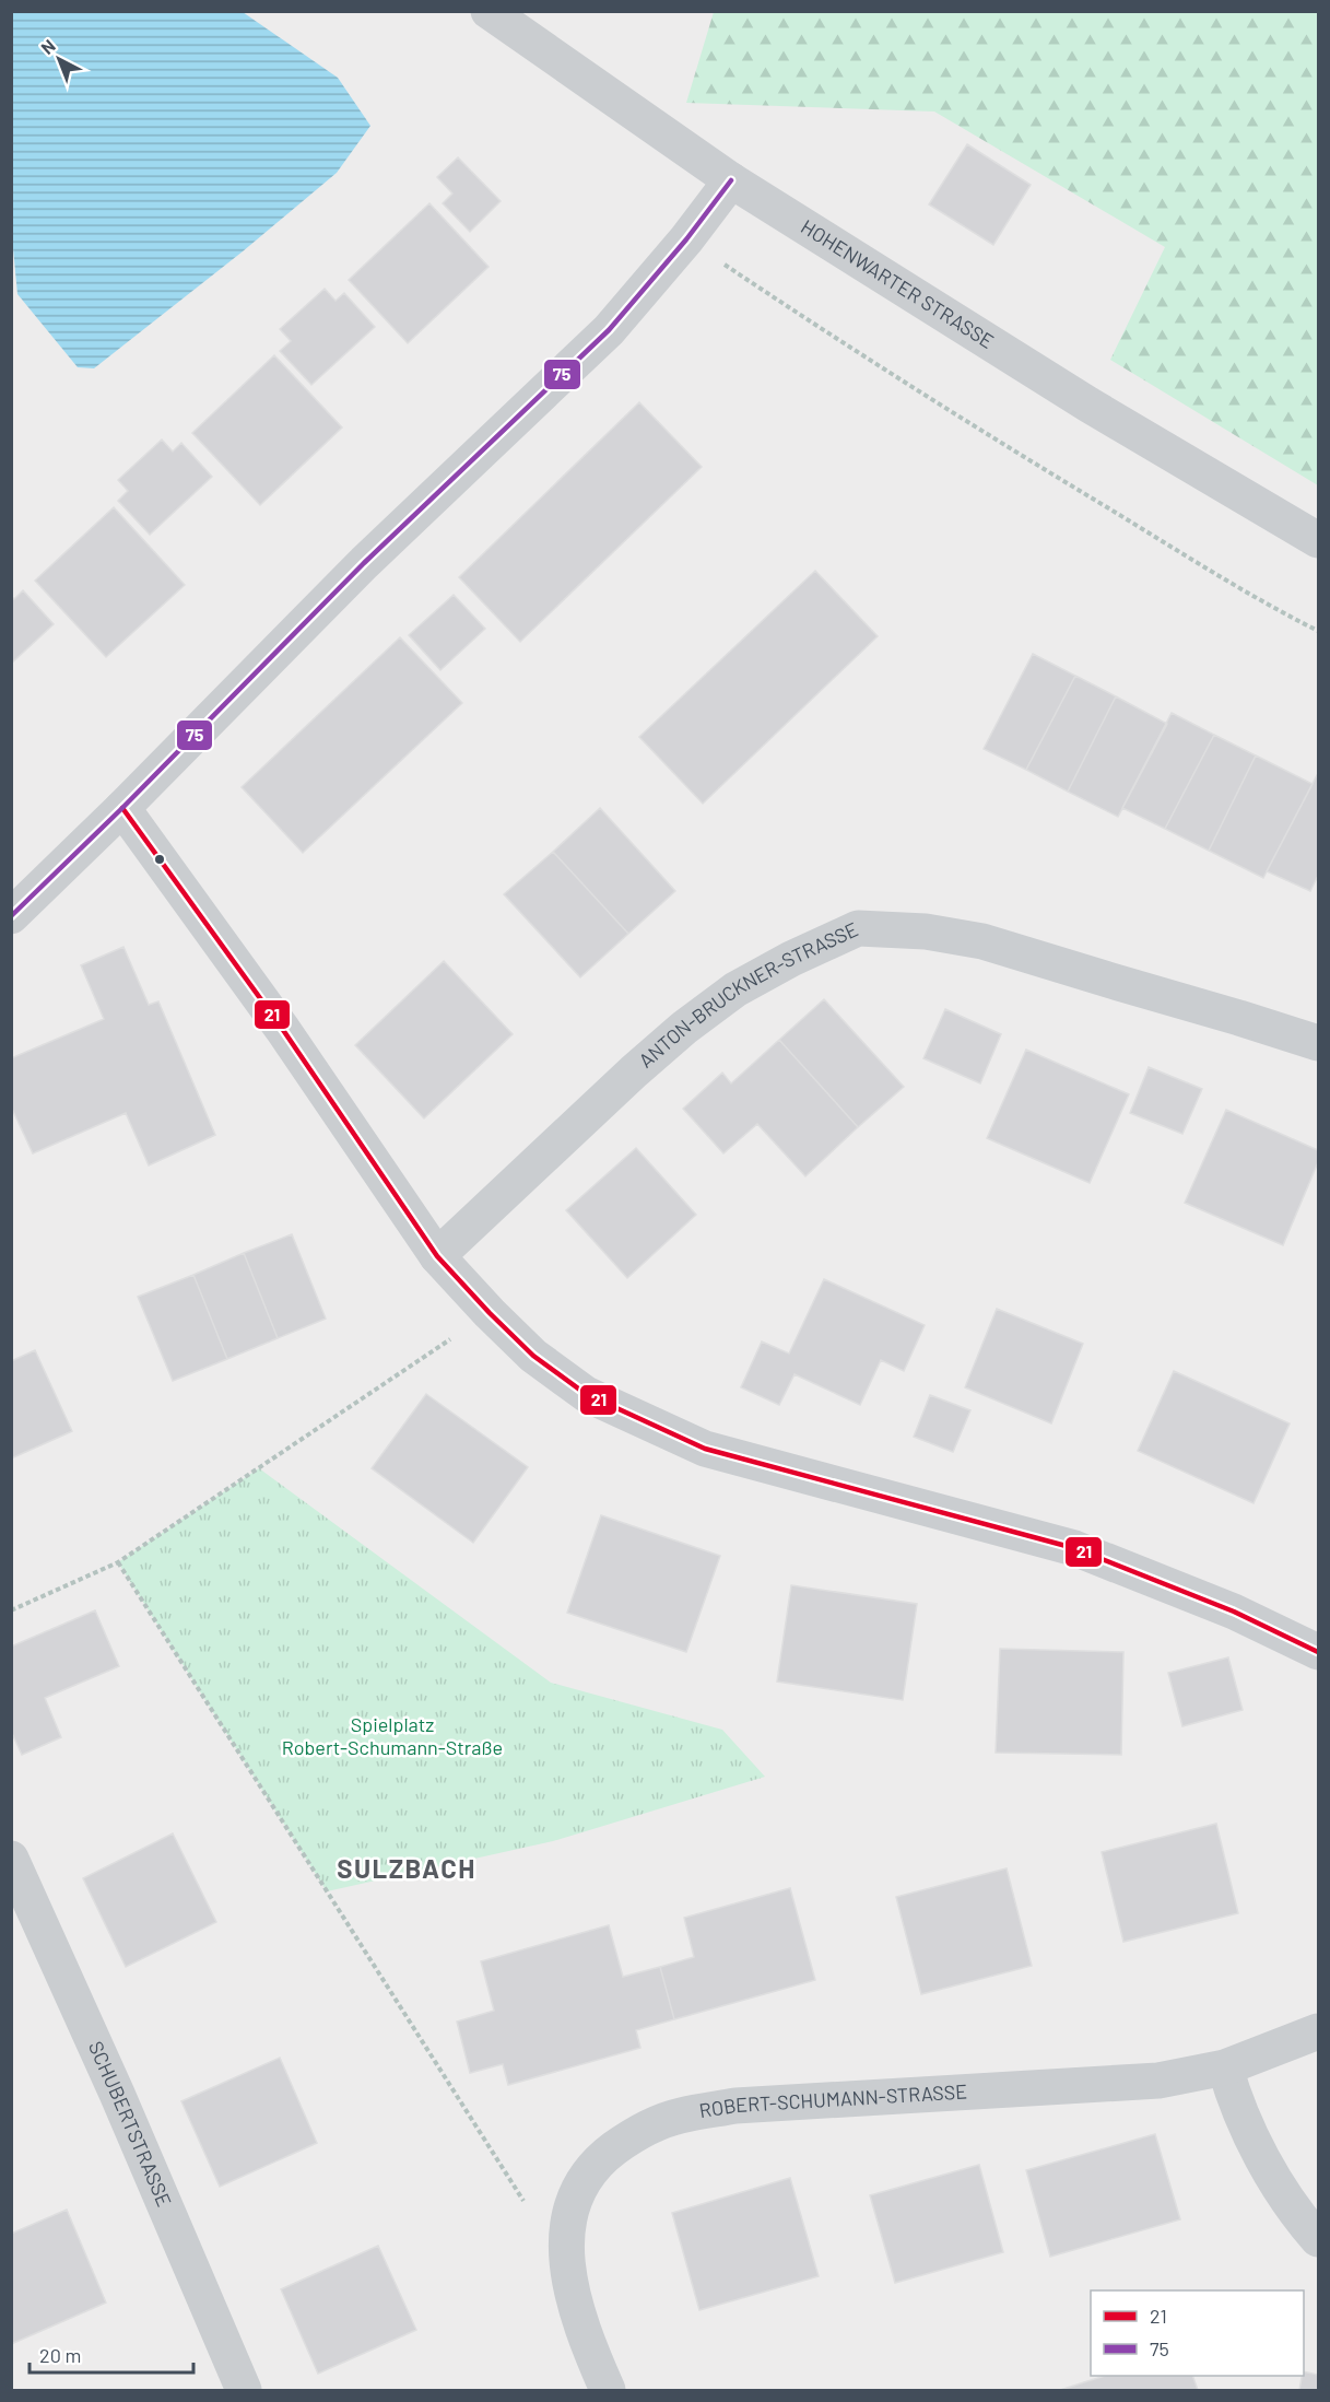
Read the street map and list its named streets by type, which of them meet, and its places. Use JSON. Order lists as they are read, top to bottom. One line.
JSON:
{"streets":{"street":["HOHENWARTER STRASSE","ANTON-BRUCKNER-STRASSE","ROBERT-SCHUMANN-STRASSE","SCHUBERTSTRASSE"]},"districts":["SULZBACH"],"parks":["Spielplatz Robert-Schumann-Straße"],"lines":["transit line 75","transit line 21"],"legend":["21","75"],"scale_bar":"20 m","north":"top left"}
